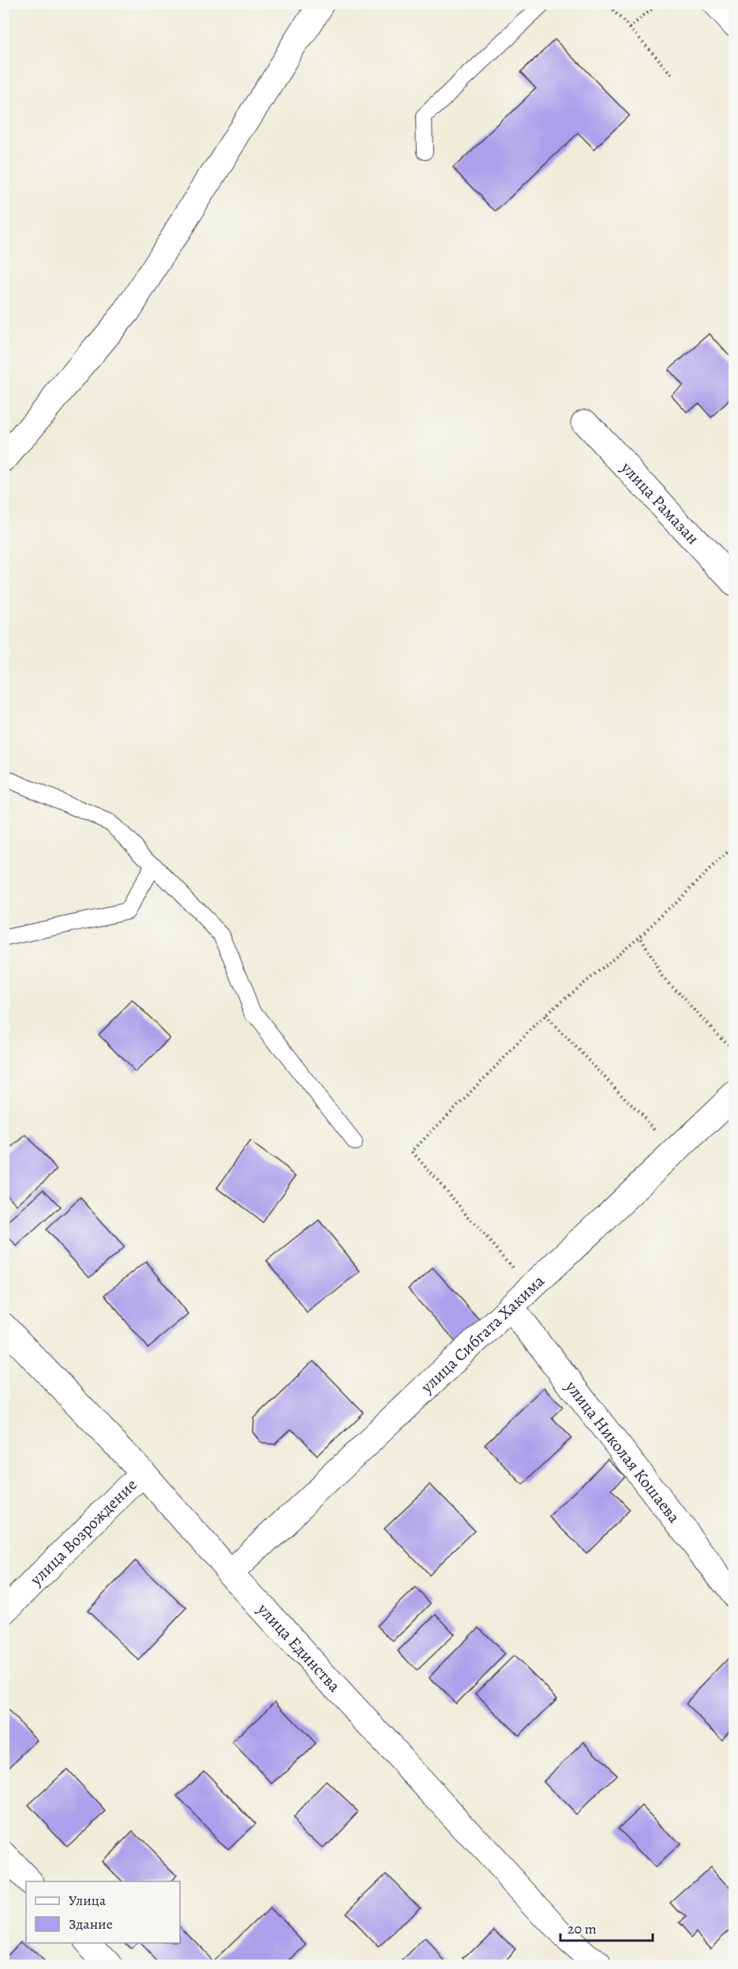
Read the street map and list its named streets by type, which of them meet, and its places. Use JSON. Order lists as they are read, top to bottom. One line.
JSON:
{"streets":{"street":["улица Рамазан","улица Сибгата Хакима","улица Николая Кошаева","улица Возрождение","улица Единства"]},"crossings":[["улица Сибгата Хакима","улица Николая Кошаева"],["улица Сибгата Хакима","улица Единства"],["улица Возрождение","улица Единства"]],"legend":["Улица","Здание"],"scale_bar":"20 m"}
